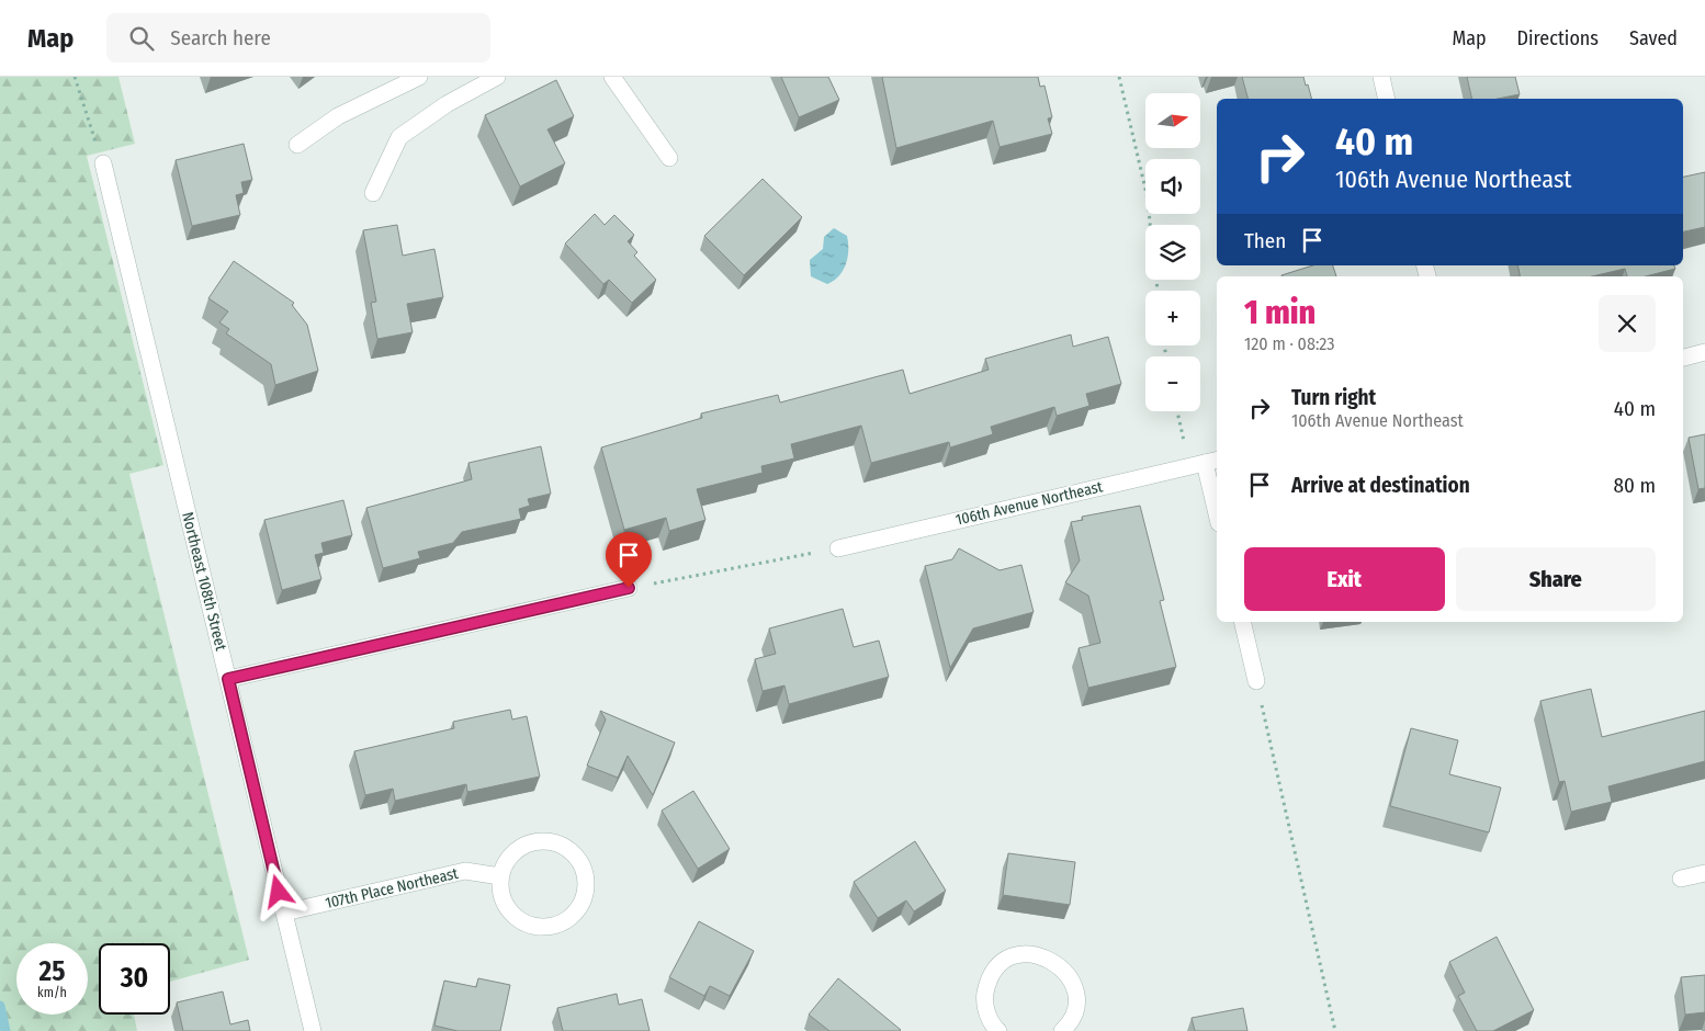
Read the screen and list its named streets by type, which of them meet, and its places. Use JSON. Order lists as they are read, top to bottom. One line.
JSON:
{"streets":{"street":["106th Avenue Northeast","Northeast 108th Street","107th Place Northeast"]},"crossings":[["Northeast 108th Street","107th Place Northeast"]],"north":"right","page":{"header":"Map","search":"Search here","nav":["Map","Directions","Saved"],"map_buttons":["+","−"],"turn":["40 m","106th Avenue Northeast"],"then":"Then","heading":["1 min","120 m · 08:23"],"list":[{"name":"Turn right","note":"106th Avenue Northeast","value":"40 m"},{"name":"Arrive at destination","value":"80 m"}],"buttons":["Exit","Share"],"speed":"25 km/h","limit":"30"}}
